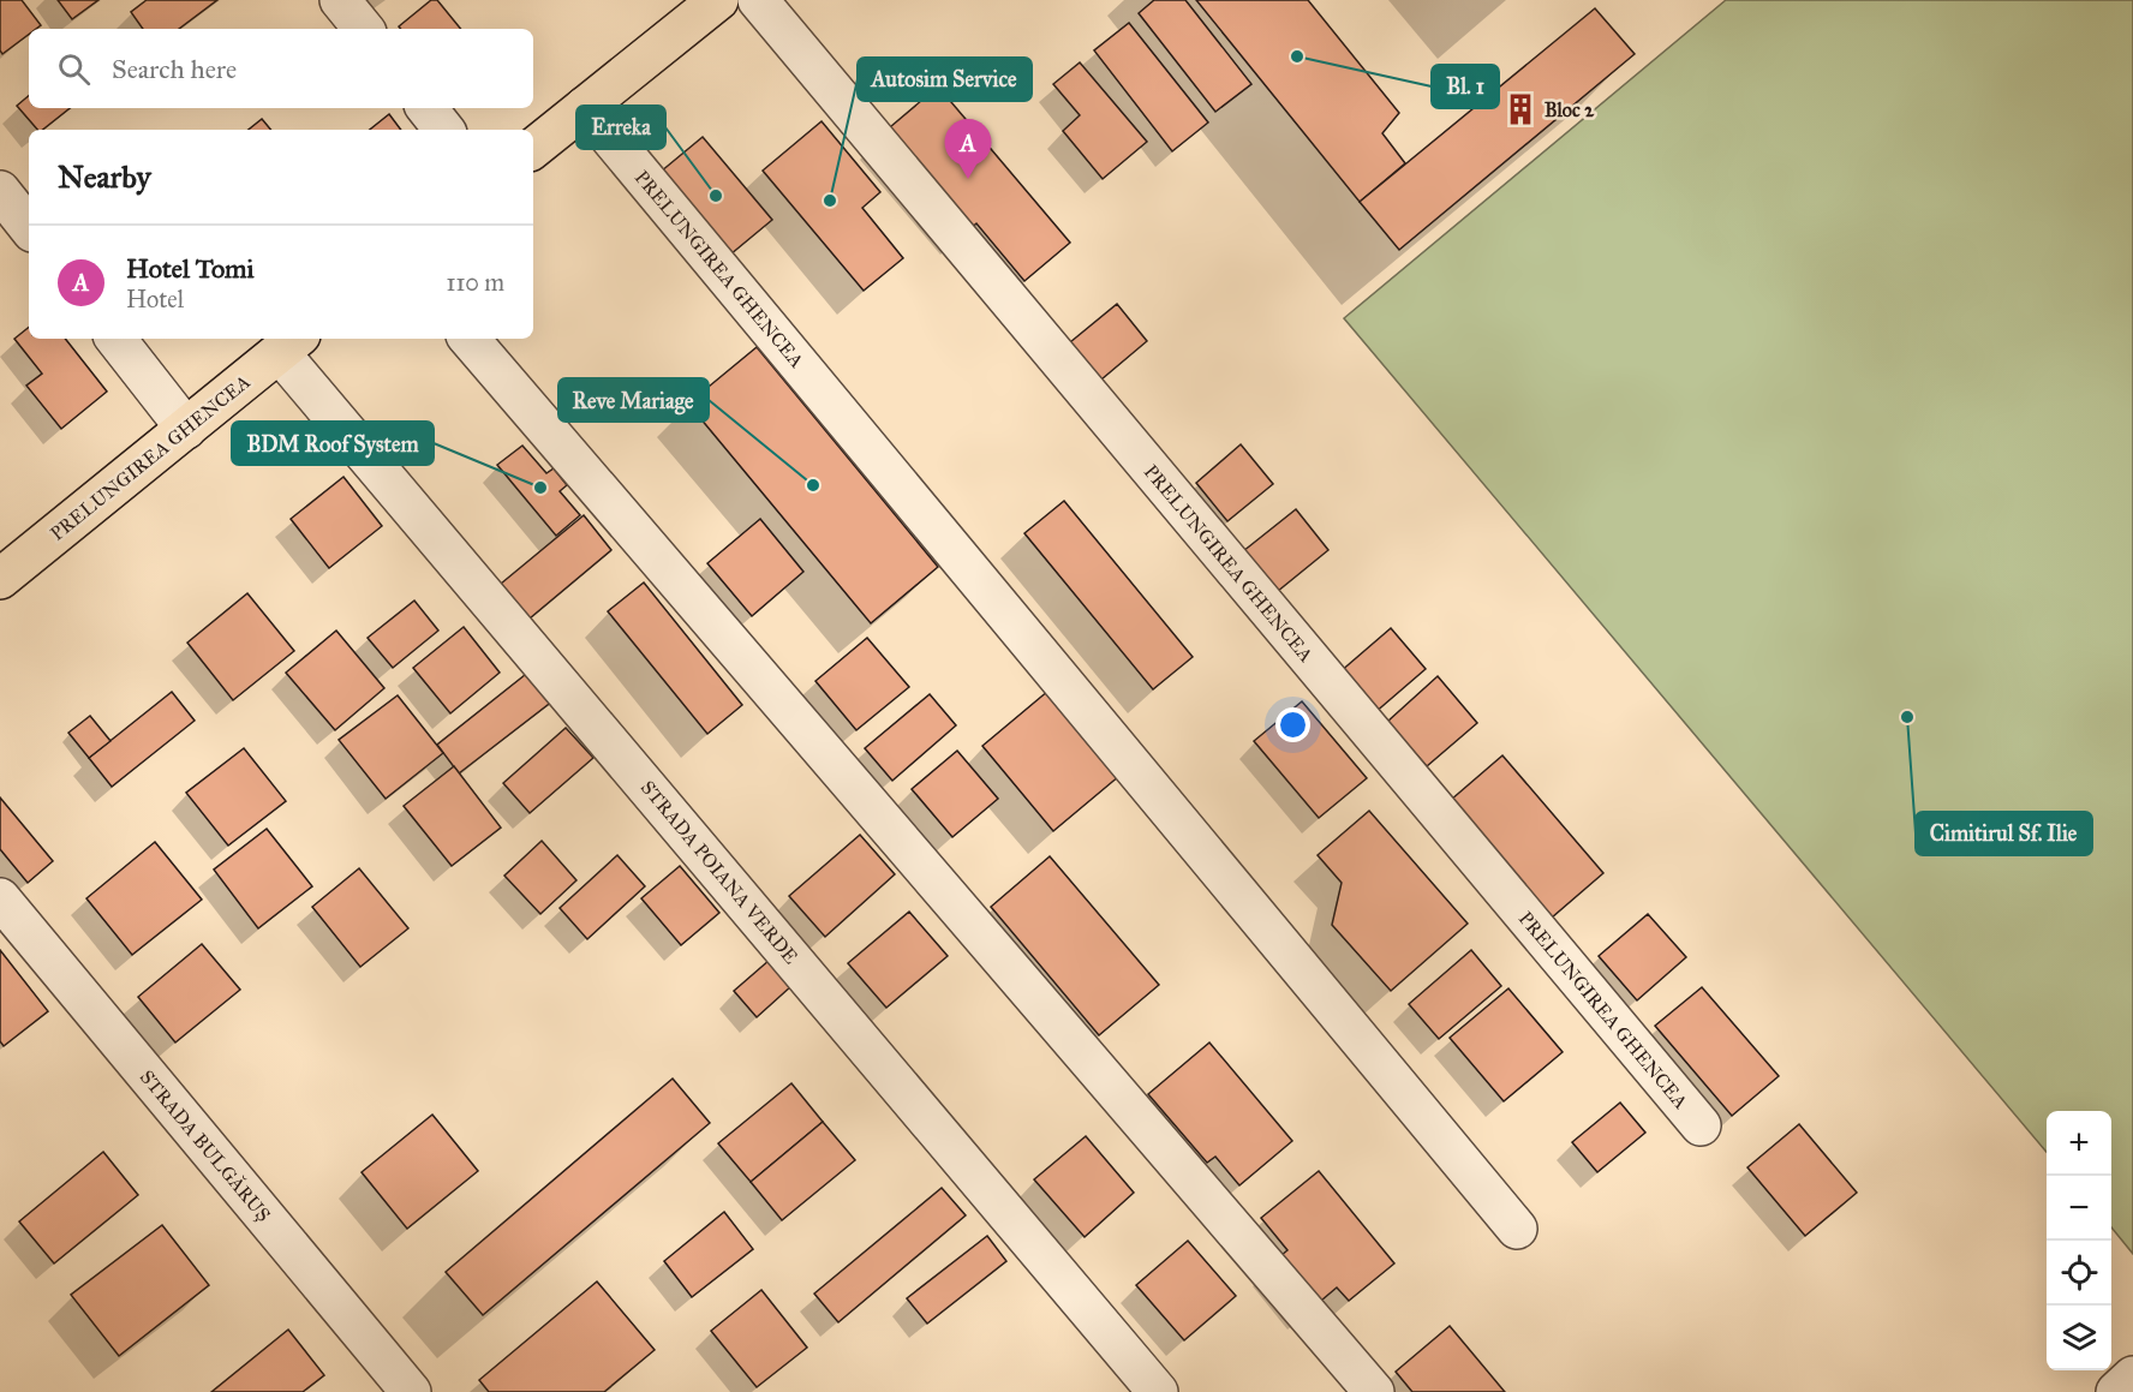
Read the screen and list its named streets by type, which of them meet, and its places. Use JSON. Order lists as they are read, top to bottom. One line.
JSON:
{"streets":{"main road":["PRELUNGIREA GHENCEA"],"street":["STRADA POIANA VERDE","STRADA BULGĂRUȘ"]},"crossings":[["PRELUNGIREA GHENCEA","STRADA POIANA VERDE"]],"places":{"other":["Bl. 1","Erreka","Autosim Service","Reve Mariage","BDM Roof System","Cimitirul Sf. Ilie"],"building":["Bloc 2"]},"page":{"search":"Search here","pins":"A","heading":"Nearby","list":[{"mark":"A","name":"Hotel Tomi","note":"Hotel","value":"110 m"}],"map_buttons":["+","−"]}}
